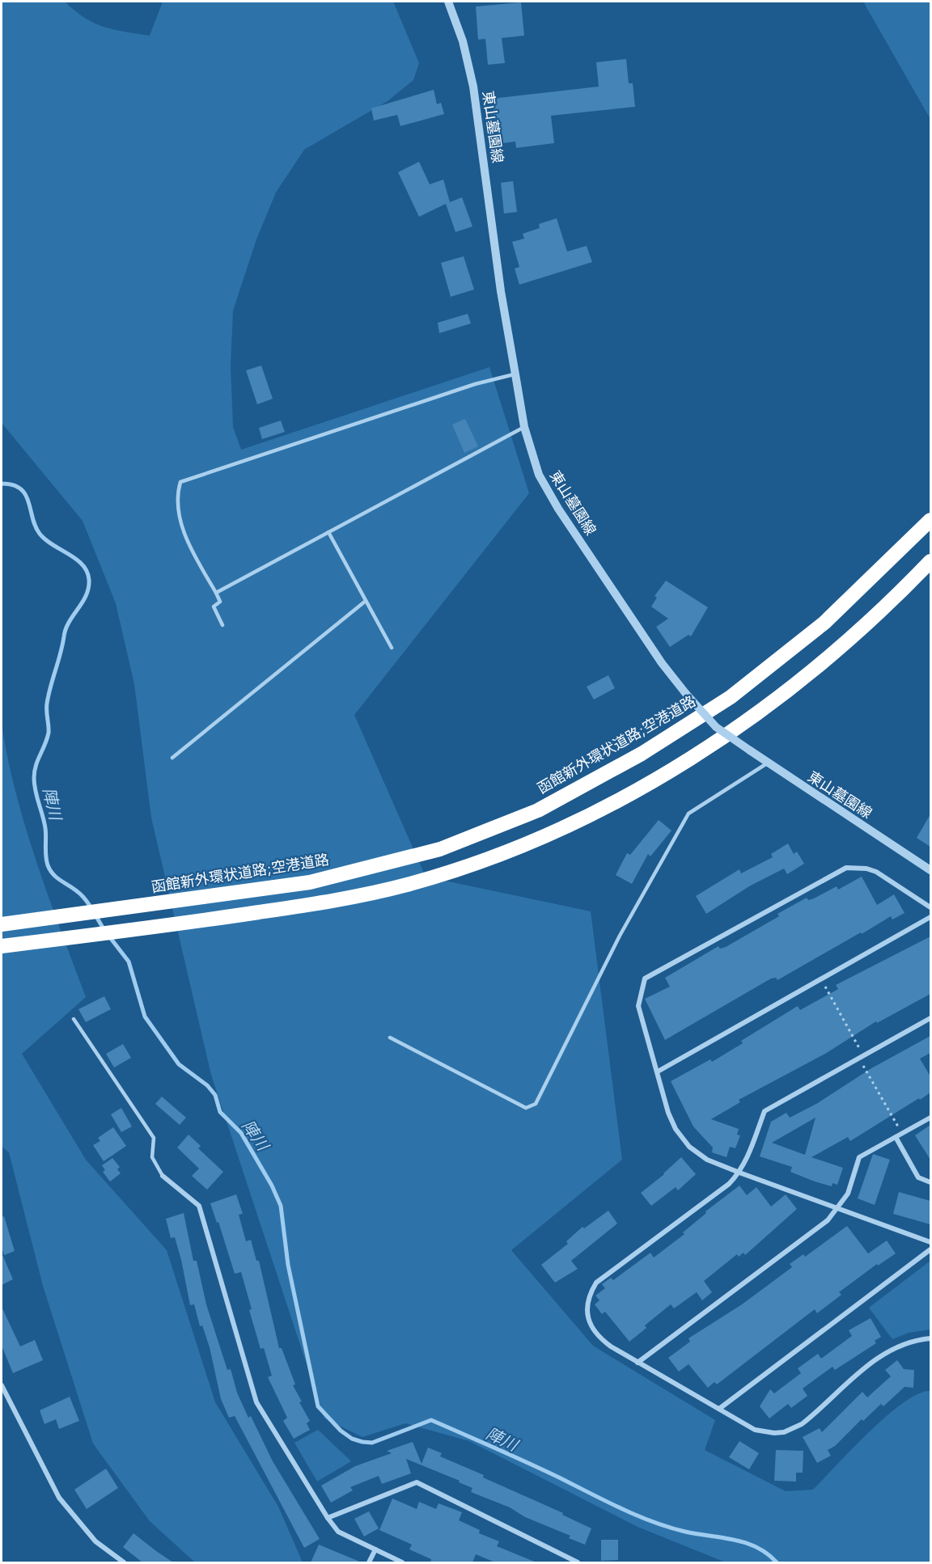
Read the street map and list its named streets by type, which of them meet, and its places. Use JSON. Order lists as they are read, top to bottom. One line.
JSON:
{"streets":{"highway":["函館新外環状道路;空港道路"],"street":["東山墓園線"]},"water":["陣川"]}
